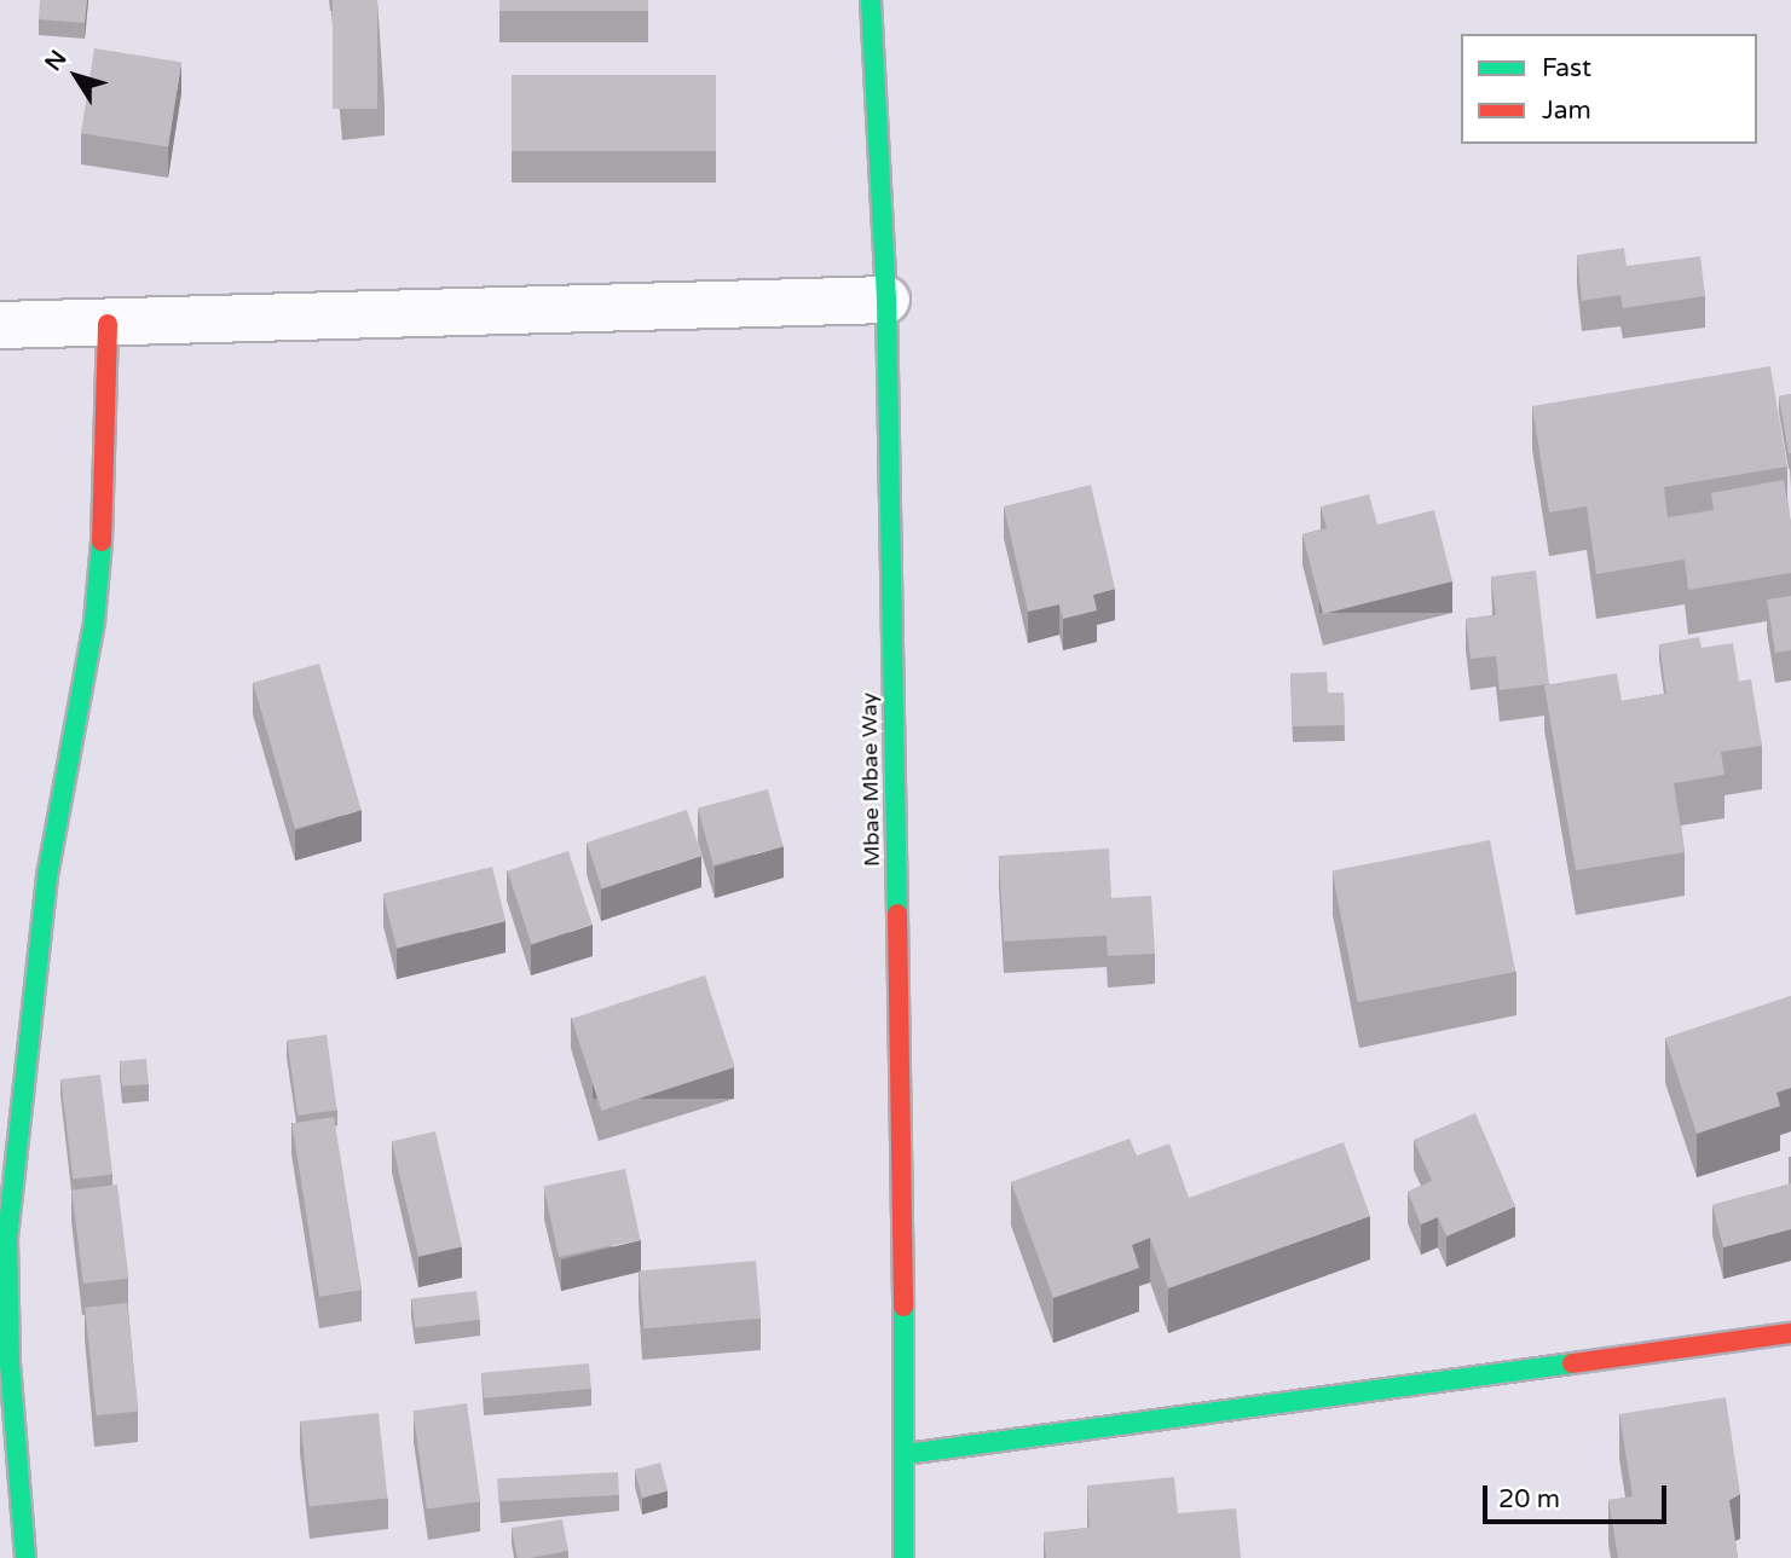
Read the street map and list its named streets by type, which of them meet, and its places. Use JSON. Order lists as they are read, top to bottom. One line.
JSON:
{"streets":{"street":["Mbae Mbae Way"]},"legend":["Fast","Jam"],"scale_bar":"20 m","north":"top left"}
